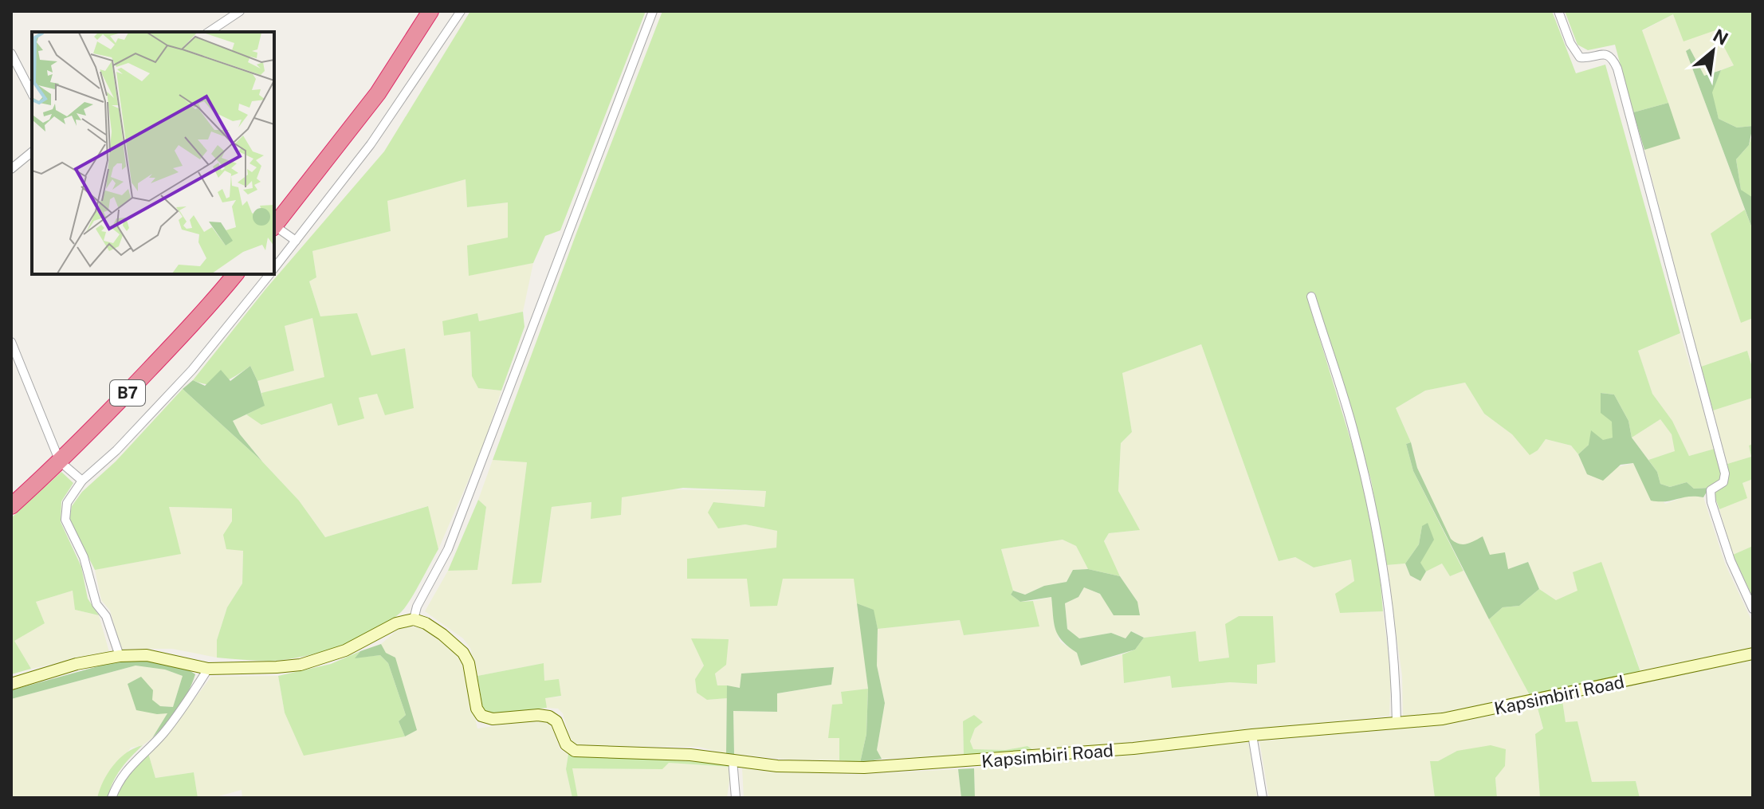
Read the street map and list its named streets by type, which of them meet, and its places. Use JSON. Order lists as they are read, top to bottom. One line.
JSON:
{"streets":{"highway":["B7"],"street":["Kapsimbiri Road"]},"north":"top right"}
